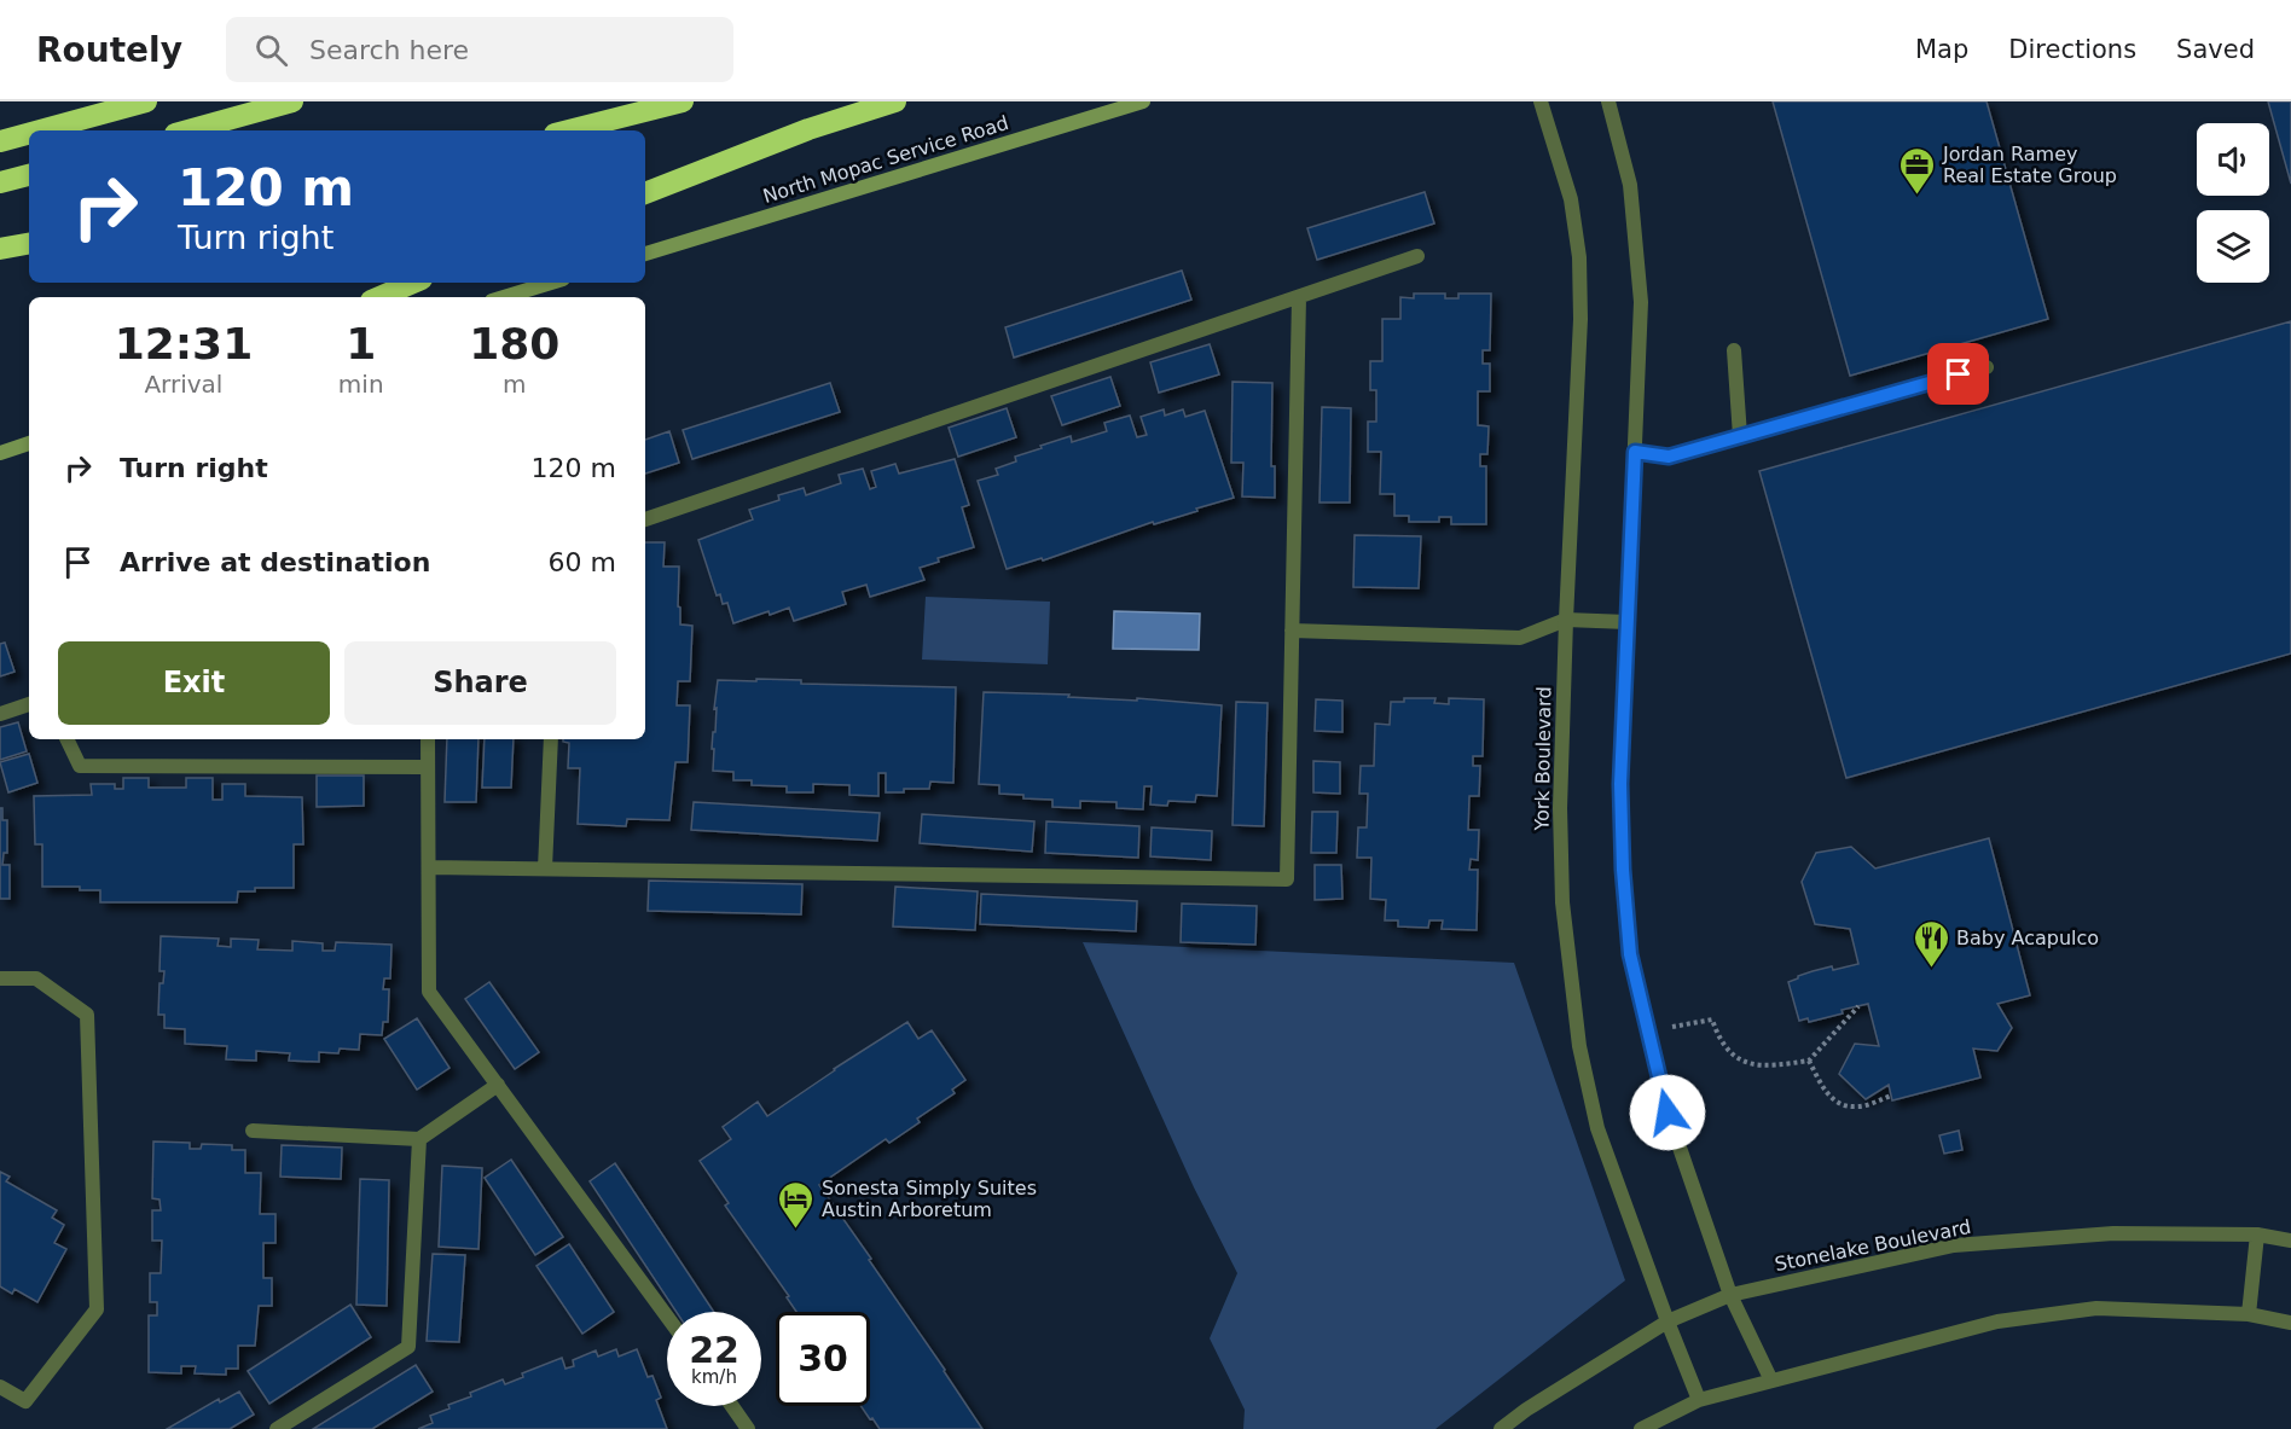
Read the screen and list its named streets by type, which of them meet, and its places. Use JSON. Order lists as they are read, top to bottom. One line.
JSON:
{"streets":{"main road":["North Mopac Service Road"],"street":["York Boulevard","Stonelake Boulevard"]},"crossings":[["York Boulevard","Stonelake Boulevard"]],"places":{"office":["Jordan Ramey Real Estate Group"],"restaurant":["Baby Acapulco"],"hotel":["Sonesta Simply Suites Austin Arboretum"]},"page":{"header":"Routely","search":"Search here","nav":["Map","Directions","Saved"],"turn":["120 m","Turn right"],"eta":["12:31","Arrival","1","min","180","m"],"list":[{"name":"Turn right","value":"120 m"},{"name":"Arrive at destination","value":"60 m"}],"buttons":["Exit","Share"],"speed":"22 km/h","limit":"30"}}
